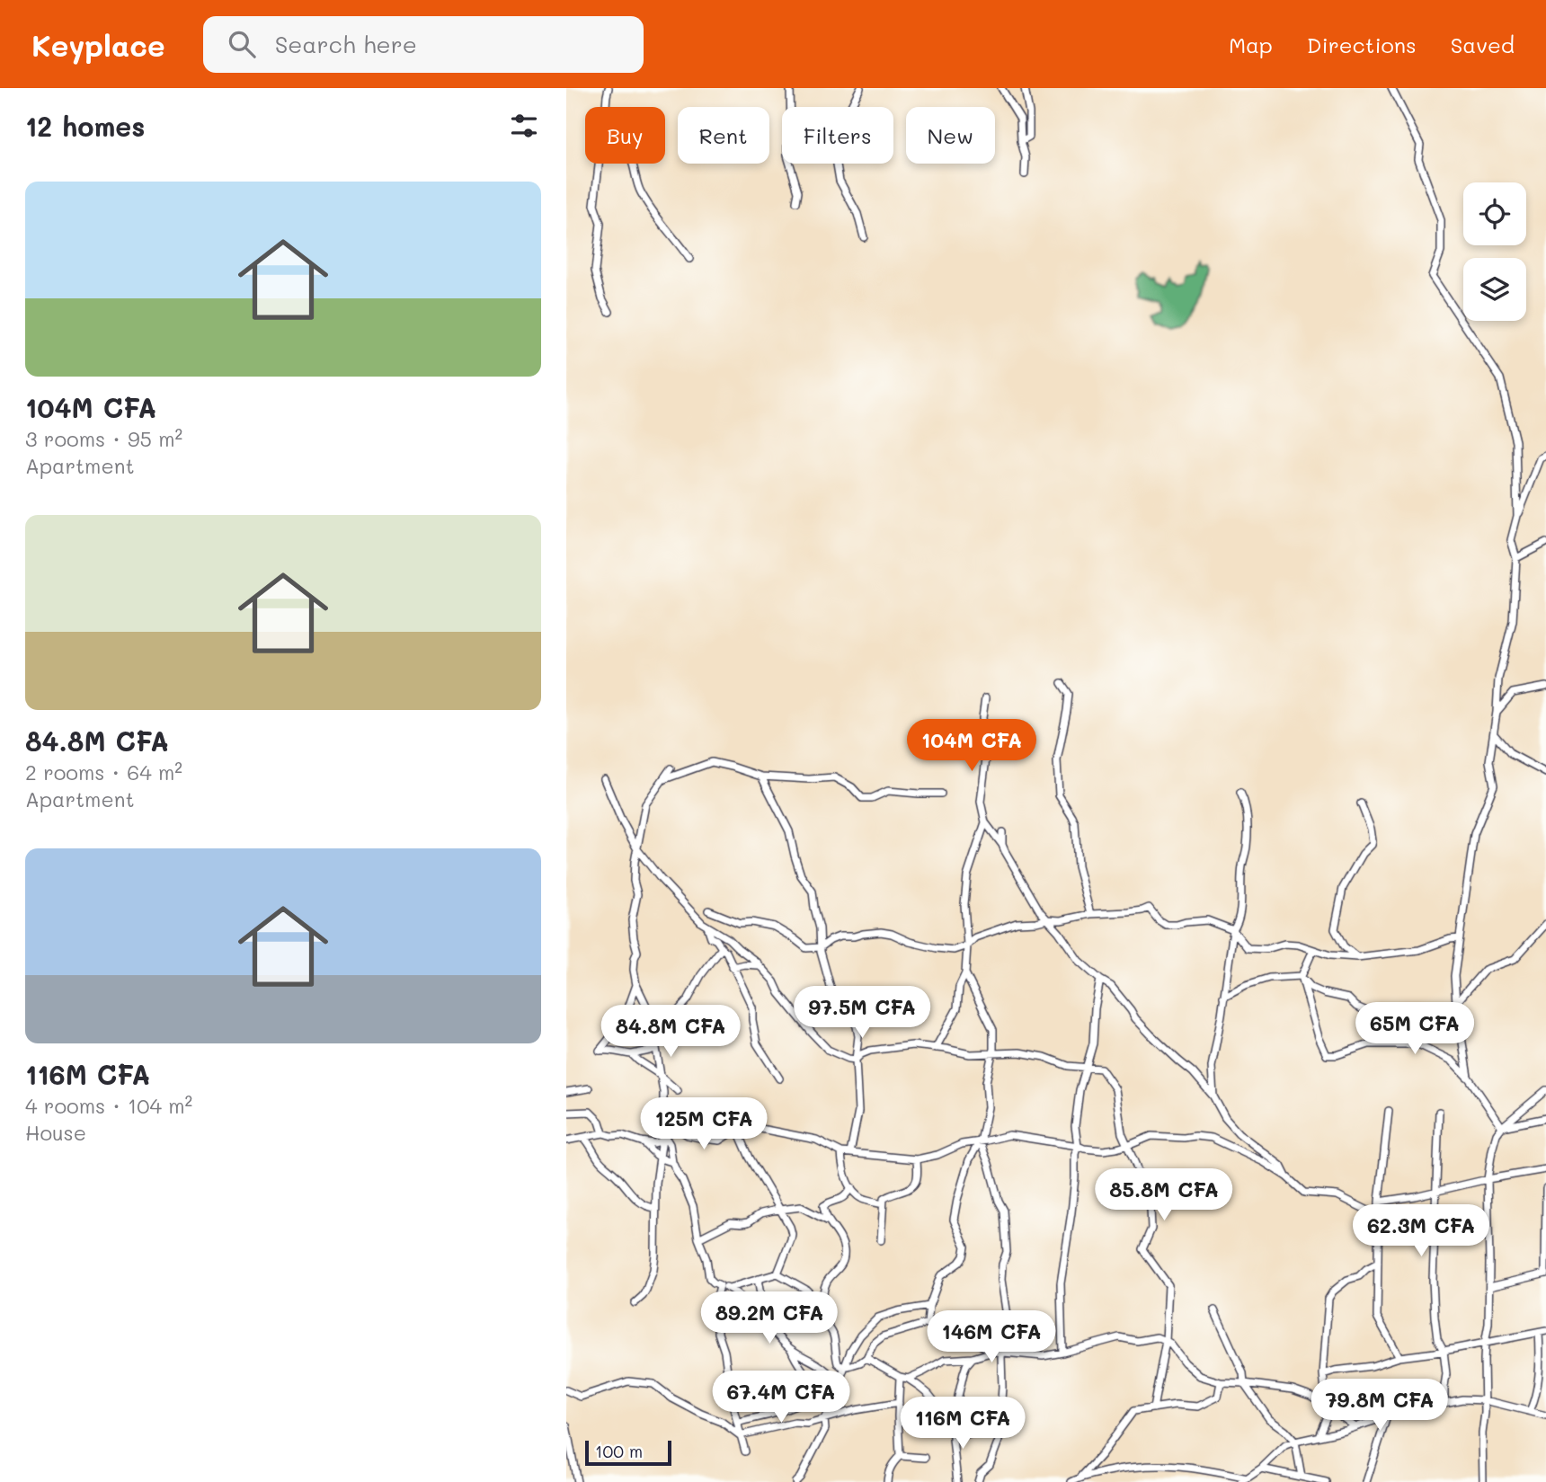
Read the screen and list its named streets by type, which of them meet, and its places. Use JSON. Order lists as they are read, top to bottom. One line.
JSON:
{"scale_bar":"100 m","page":{"header":"Keyplace","search":"Search here","nav":["Map","Directions","Saved"],"heading":"12 homes","chip":["Buy","Rent","Filters","New"],"list":[{"name":"104M CFA","note":"3 rooms · 95 m² · Apartment"},{"name":"84.8M CFA","note":"2 rooms · 64 m² · Apartment"},{"name":"116M CFA","note":"4 rooms · 104 m² · House"}],"price":["104M CFA","97.5M CFA","65M CFA","84.8M CFA","125M CFA","85.8M CFA","62.3M CFA","89.2M CFA","146M CFA","67.4M CFA","79.8M CFA","116M CFA"],"scale":"100 m"}}
